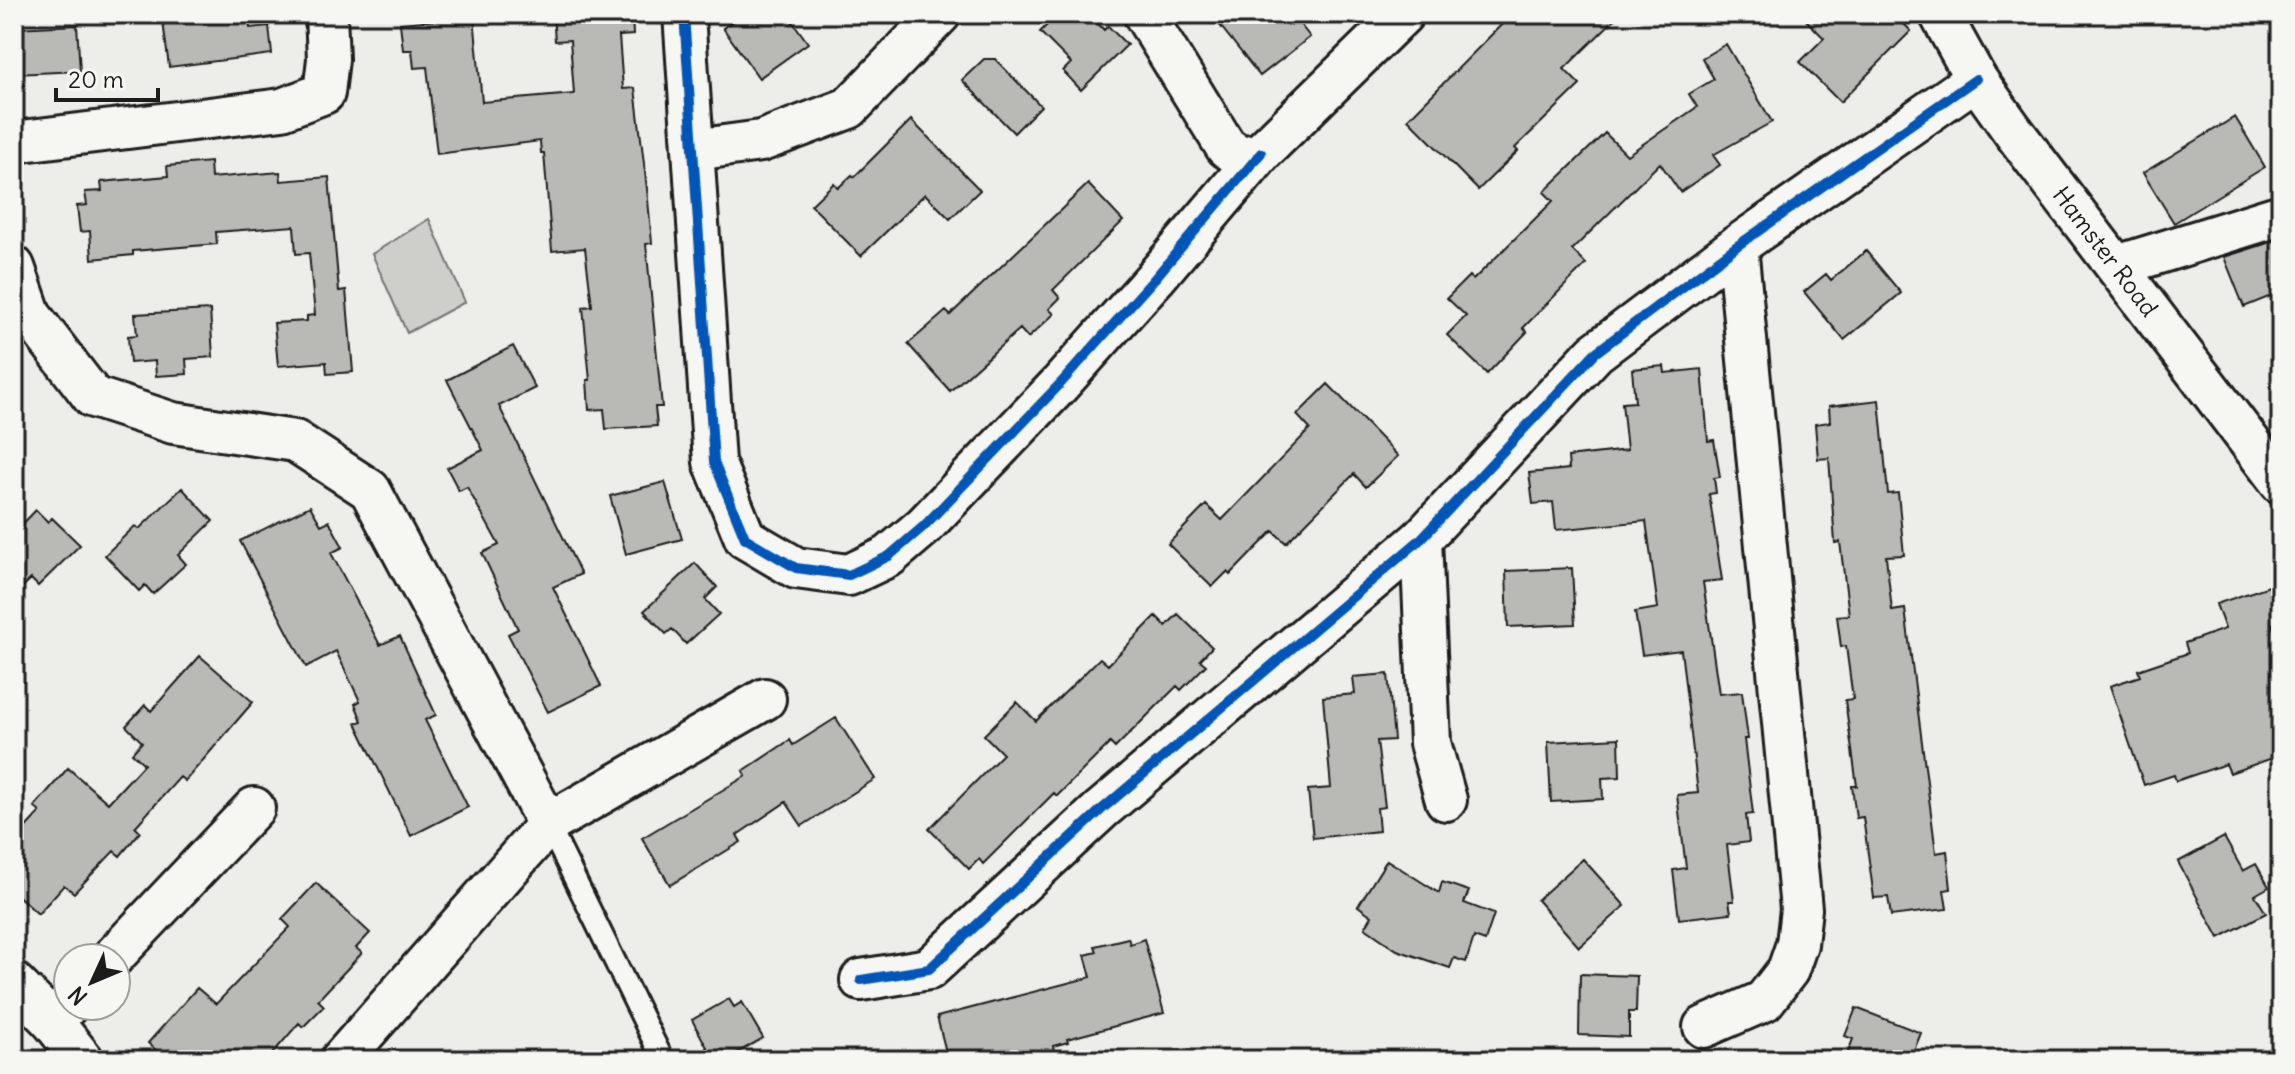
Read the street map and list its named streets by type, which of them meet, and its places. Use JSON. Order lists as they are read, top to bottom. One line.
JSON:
{"streets":{"street":["Hamster Road"]},"scale_bar":"20 m","north":"bottom left"}
